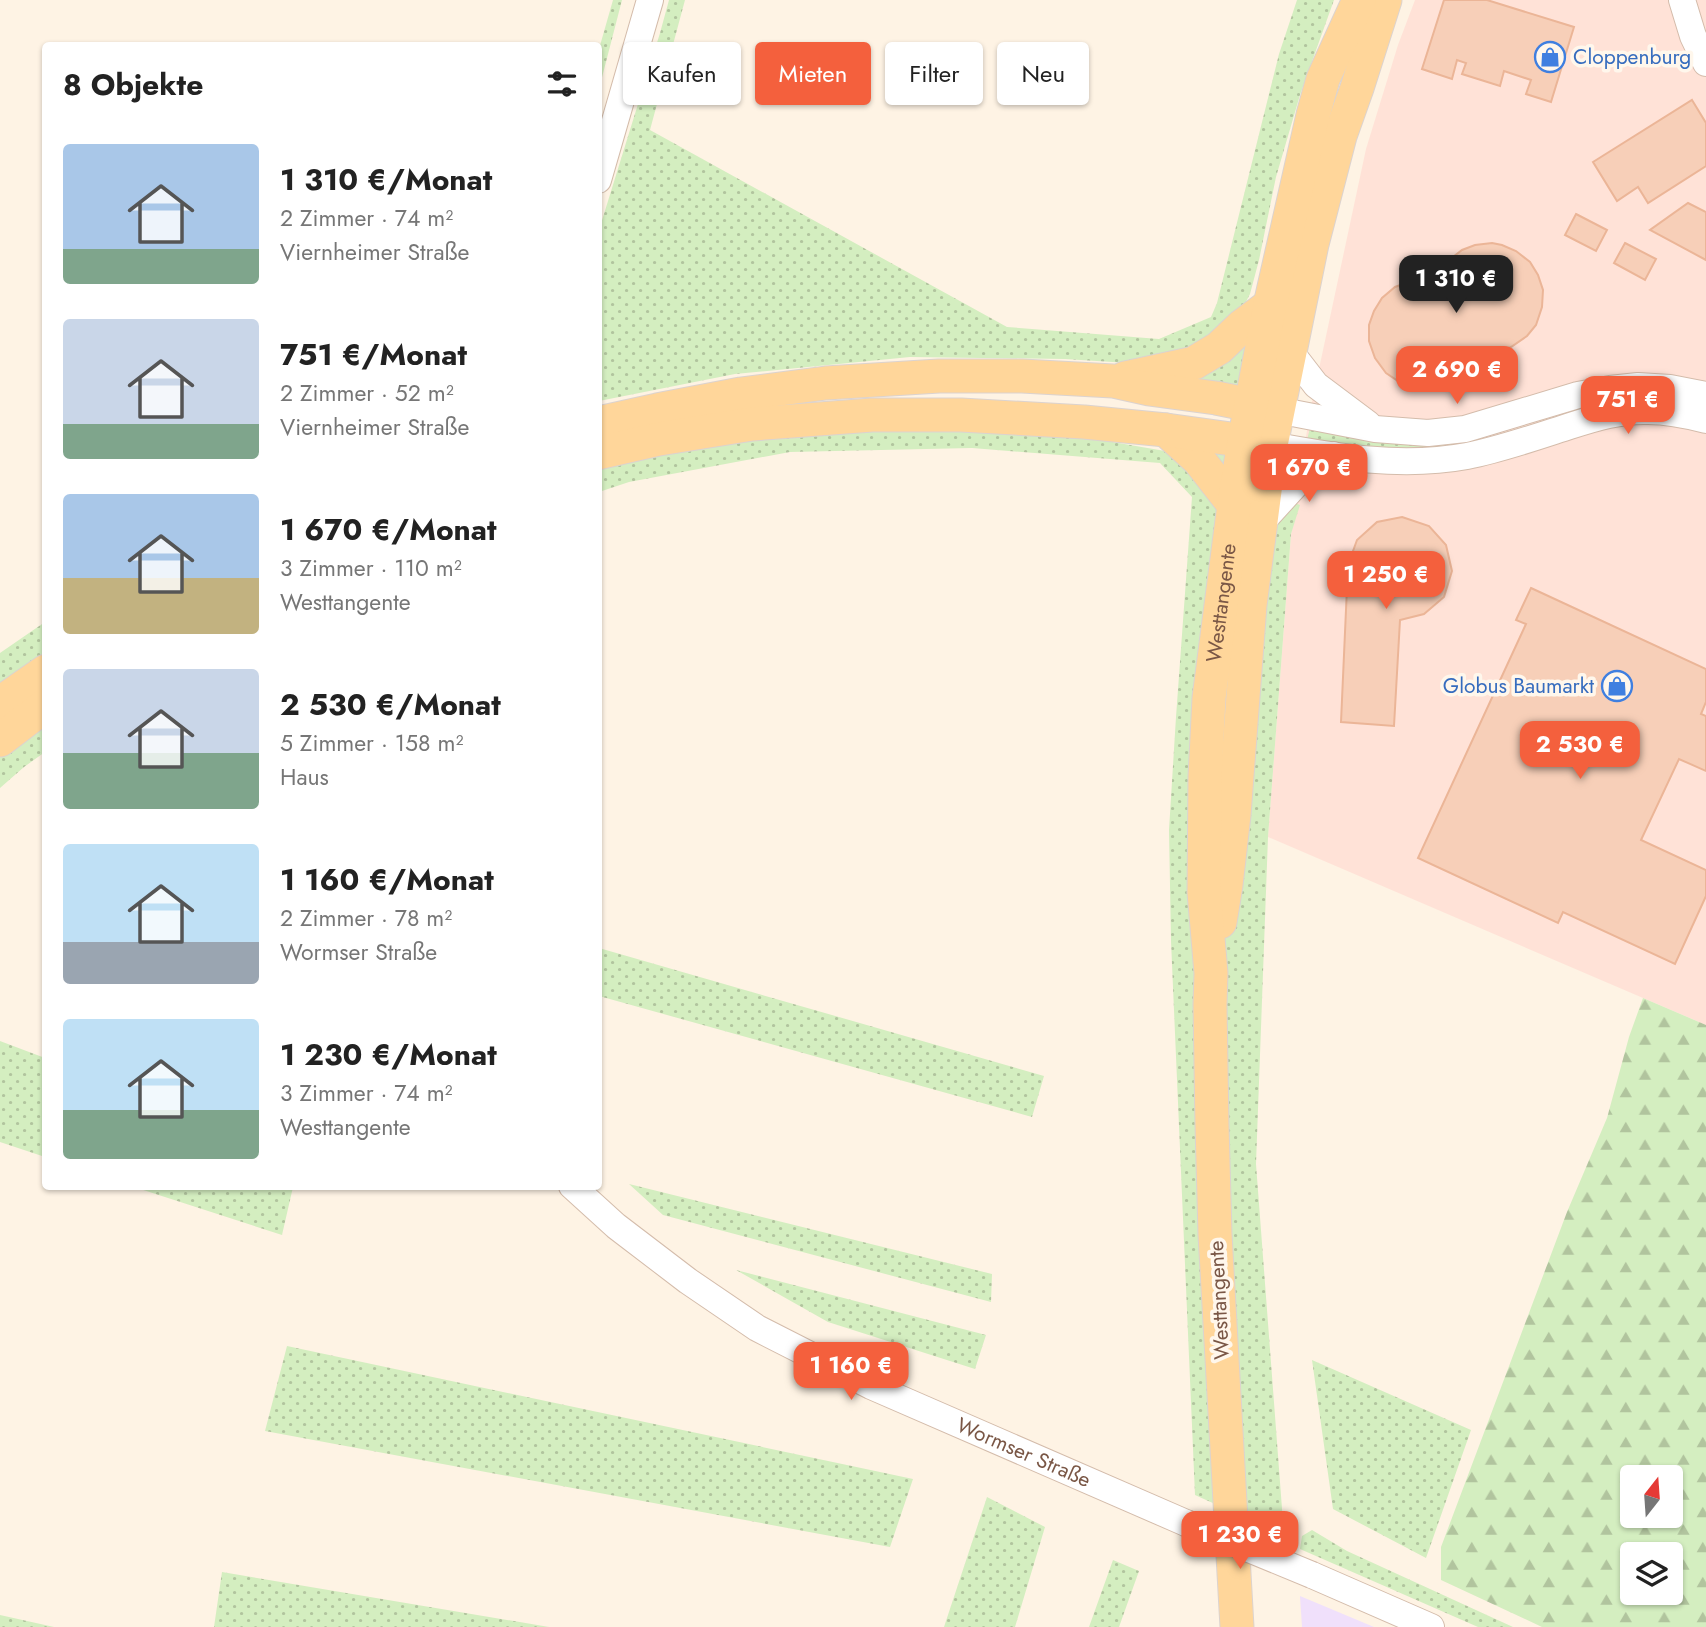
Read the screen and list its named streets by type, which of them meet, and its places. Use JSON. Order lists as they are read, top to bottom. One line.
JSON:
{"streets":{"main road":["Westtangente"],"street":["Wormser Straße"]},"places":{"shop":["Cloppenburg","Globus Baumarkt"]},"north":"top","page":{"chip":["Kaufen","Mieten","Filter","Neu"],"heading":"8 Objekte","list":[{"name":"1 310 €/Monat","note":"2 Zimmer · 74 m² · Viernheimer Straße"},{"name":"751 €/Monat","note":"2 Zimmer · 52 m² · Viernheimer Straße"},{"name":"1 670 €/Monat","note":"3 Zimmer · 110 m² · Westtangente"},{"name":"2 530 €/Monat","note":"5 Zimmer · 158 m² · Haus"},{"name":"1 160 €/Monat","note":"2 Zimmer · 78 m² · Wormser Straße"},{"name":"1 230 €/Monat","note":"3 Zimmer · 74 m² · Westtangente"}],"price":["1 310 €","2 690 €","751 €","1 670 €","1 250 €","2 530 €","1 160 €","1 230 €"]}}
